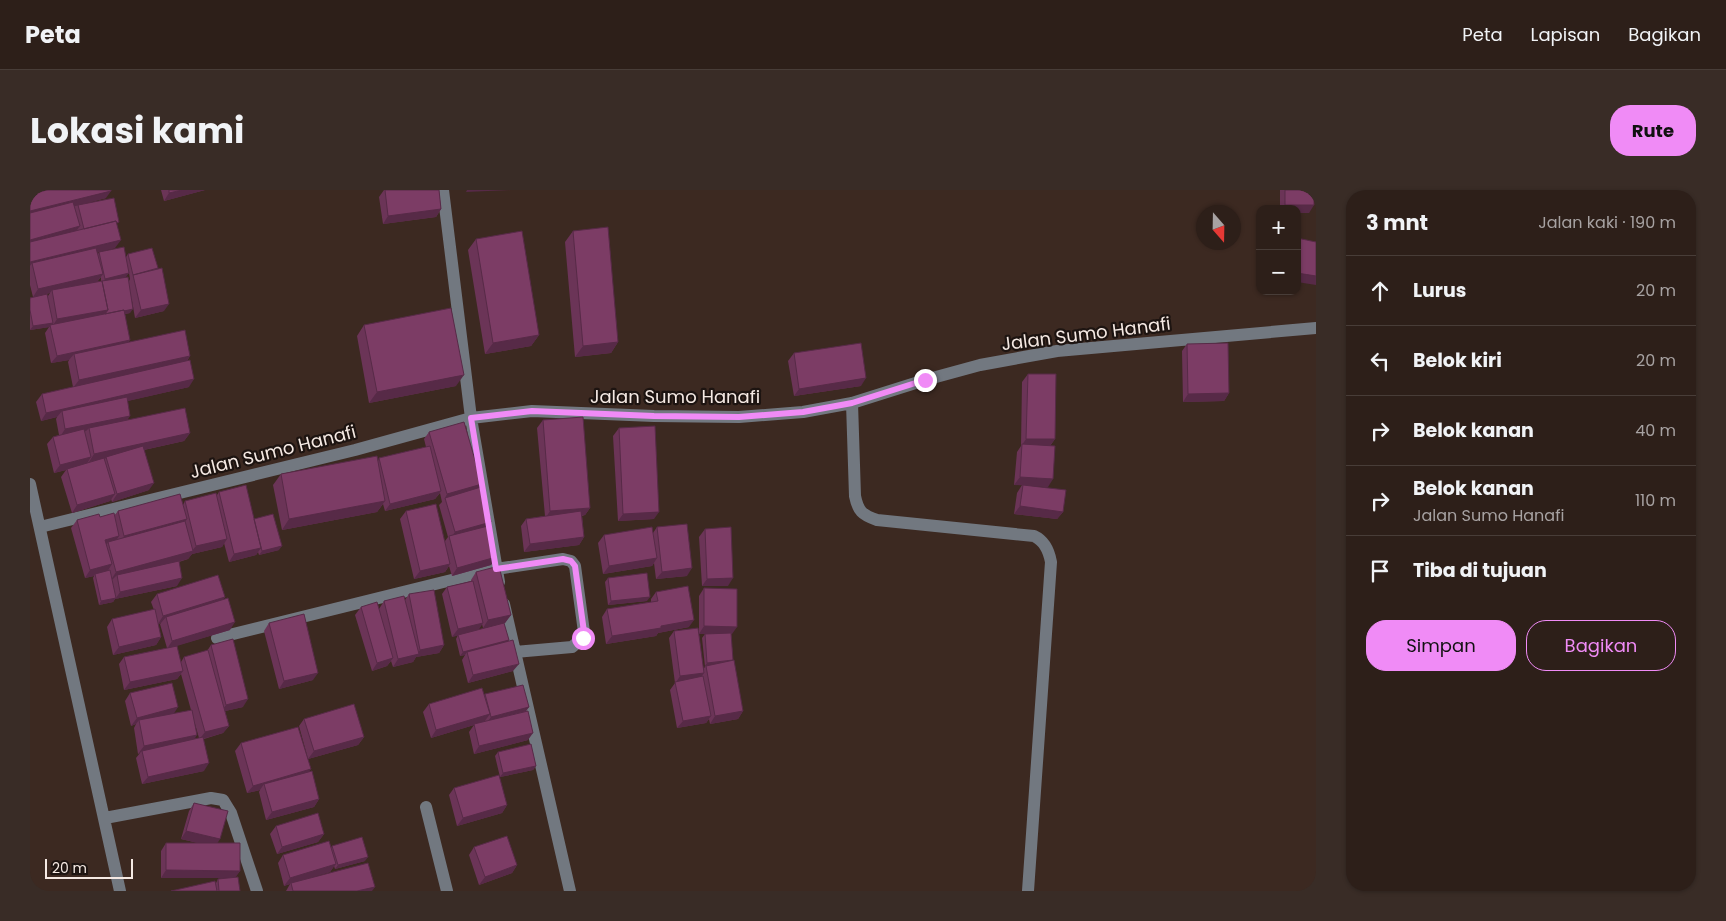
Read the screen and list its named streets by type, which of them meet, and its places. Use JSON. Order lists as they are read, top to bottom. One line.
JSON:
{"streets":{"street":["Jalan Sumo Hanafi"]},"scale_bar":"20 m","north":"bottom","page":{"header":"Peta","nav":["Peta","Lapisan","Bagikan"],"title":"Lokasi kami","buttons":["Rute",["Simpan","Bagikan"]],"heading":["3 mnt","Jalan kaki · 190 m"],"map_buttons":["+","−"],"list":[["Lurus","20 m"],["Belok kiri","20 m"],["Belok kanan","40 m"],["Belok kanan","Jalan Sumo Hanafi","110 m"],"Tiba di tujuan"],"scale":"20 m"}}
